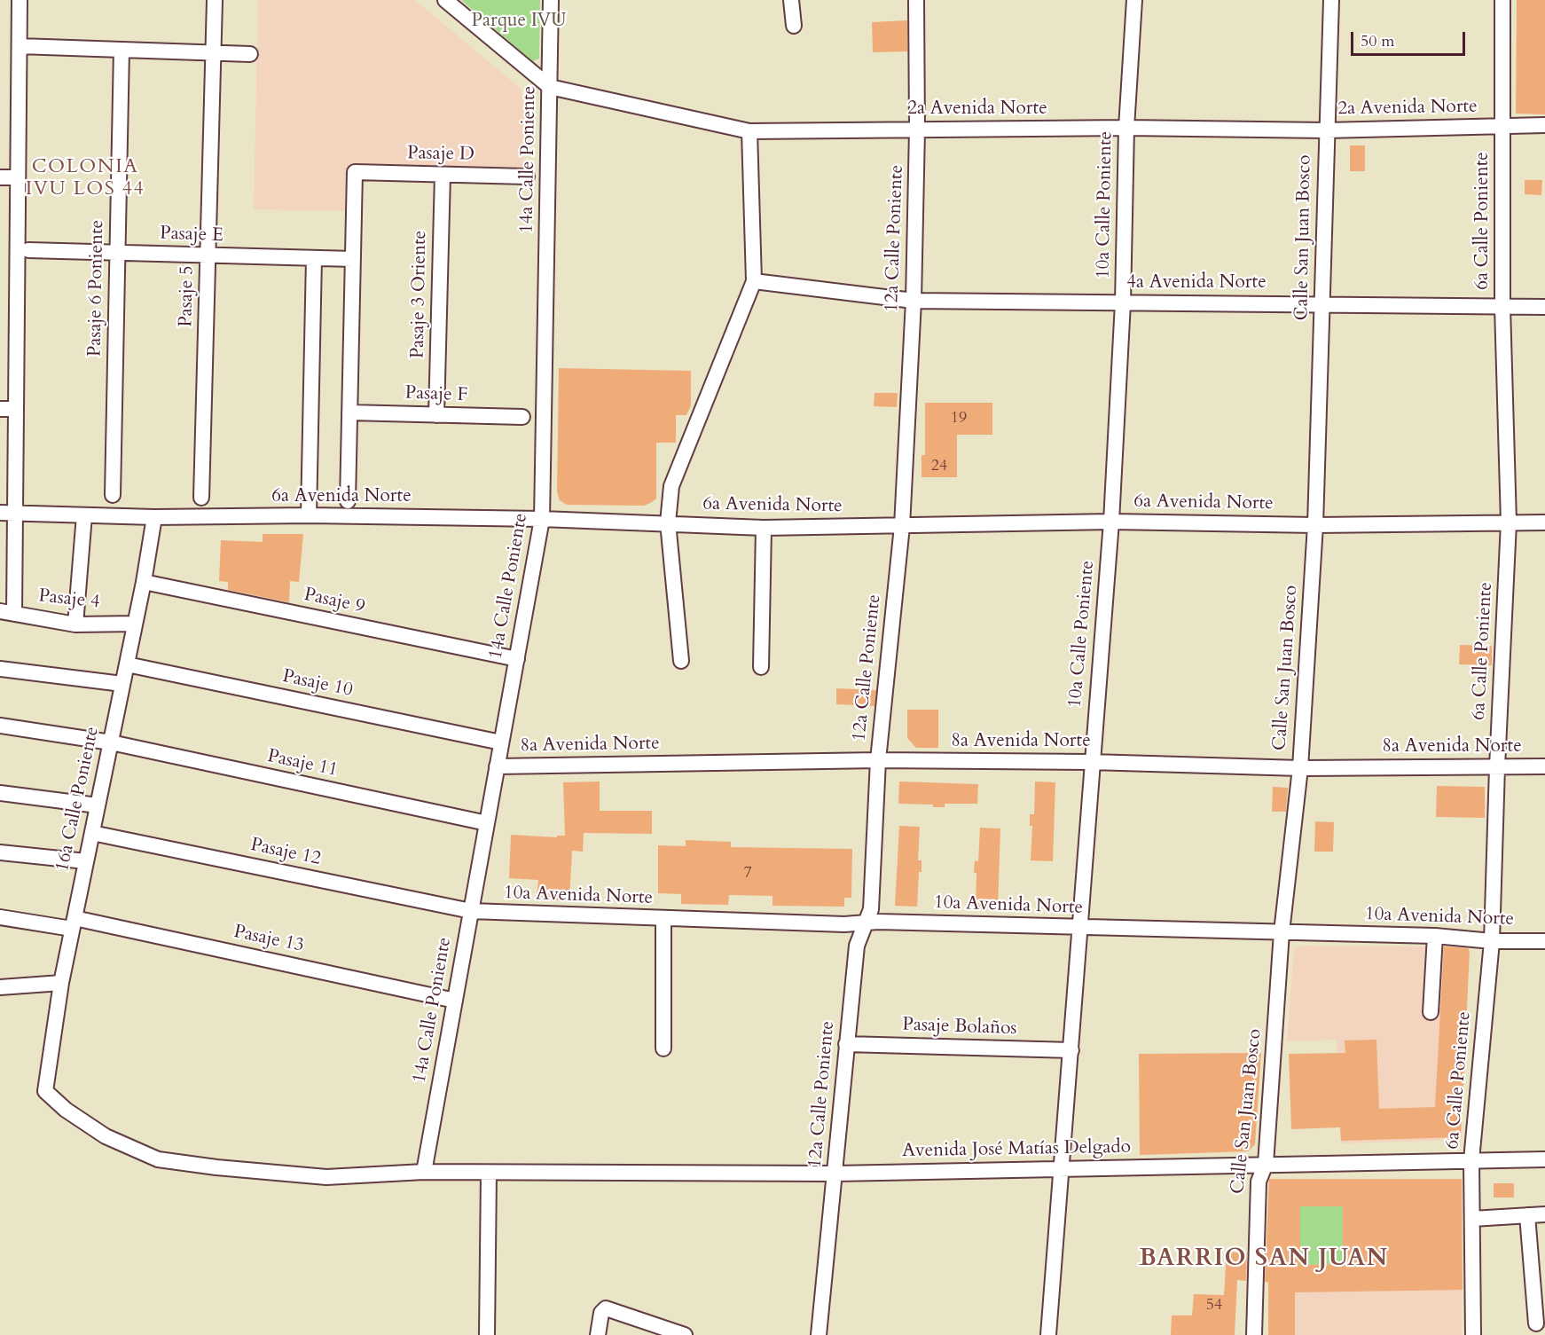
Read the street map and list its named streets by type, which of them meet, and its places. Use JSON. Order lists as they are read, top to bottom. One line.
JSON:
{"streets":{"street":["2a Avenida Norte","Pasaje D","14a Calle Poniente","10a Calle Poniente","6a Calle Poniente","Pasaje E","Calle San Juan Bosco","12a Calle Poniente","4a Avenida Norte","Pasaje 6 Poniente","Pasaje 3 Oriente","Pasaje 5","Pasaje F","6a Avenida Norte","Pasaje 4","Pasaje 9","Pasaje 10","8a Avenida Norte","Pasaje 11","16a Calle Poniente","Pasaje 12","10a Avenida Norte","Pasaje 13","Pasaje Bolaños","Avenida José Matías Delgado"]},"crossings":[["2a Avenida Norte","14a Calle Poniente"],["2a Avenida Norte","10a Calle Poniente"],["2a Avenida Norte","6a Calle Poniente"],["2a Avenida Norte","Calle San Juan Bosco"],["2a Avenida Norte","12a Calle Poniente"],["Pasaje D","Pasaje E"],["Pasaje D","Pasaje 3 Oriente"],["14a Calle Poniente","6a Avenida Norte"],["14a Calle Poniente","Pasaje 9"],["14a Calle Poniente","Pasaje 10"],["14a Calle Poniente","8a Avenida Norte"],["14a Calle Poniente","Pasaje 11"],["14a Calle Poniente","Pasaje 12"],["14a Calle Poniente","10a Avenida Norte"],["14a Calle Poniente","Pasaje 13"],["14a Calle Poniente","Avenida José Matías Delgado"],["10a Calle Poniente","4a Avenida Norte"],["10a Calle Poniente","6a Avenida Norte"],["10a Calle Poniente","8a Avenida Norte"],["10a Calle Poniente","10a Avenida Norte"],["10a Calle Poniente","Pasaje Bolaños"],["10a Calle Poniente","Avenida José Matías Delgado"],["6a Calle Poniente","4a Avenida Norte"],["6a Calle Poniente","6a Avenida Norte"],["6a Calle Poniente","8a Avenida Norte"],["6a Calle Poniente","10a Avenida Norte"],["6a Calle Poniente","Avenida José Matías Delgado"],["Pasaje E","Pasaje 6 Poniente"],["Pasaje E","Pasaje 5"],["Calle San Juan Bosco","4a Avenida Norte"],["Calle San Juan Bosco","6a Avenida Norte"],["Calle San Juan Bosco","8a Avenida Norte"],["Calle San Juan Bosco","10a Avenida Norte"],["Calle San Juan Bosco","Avenida José Matías Delgado"],["12a Calle Poniente","4a Avenida Norte"],["12a Calle Poniente","6a Avenida Norte"],["12a Calle Poniente","8a Avenida Norte"],["12a Calle Poniente","10a Avenida Norte"],["12a Calle Poniente","Pasaje Bolaños"],["12a Calle Poniente","Avenida José Matías Delgado"],["Pasaje 3 Oriente","Pasaje F"],["6a Avenida Norte","16a Calle Poniente"],["Pasaje 4","16a Calle Poniente"],["Pasaje 9","16a Calle Poniente"],["Pasaje 10","16a Calle Poniente"],["Pasaje 11","16a Calle Poniente"],["16a Calle Poniente","Pasaje 12"],["16a Calle Poniente","Pasaje 13"],["16a Calle Poniente","Avenida José Matías Delgado"],["Pasaje 12","10a Avenida Norte"]],"districts":["COLONIA IVU LOS 44","BARRIO SAN JUAN"],"parks":["Parque IVU"],"house_numbers":["19","24","7","54"],"scale_bar":"50 m"}
